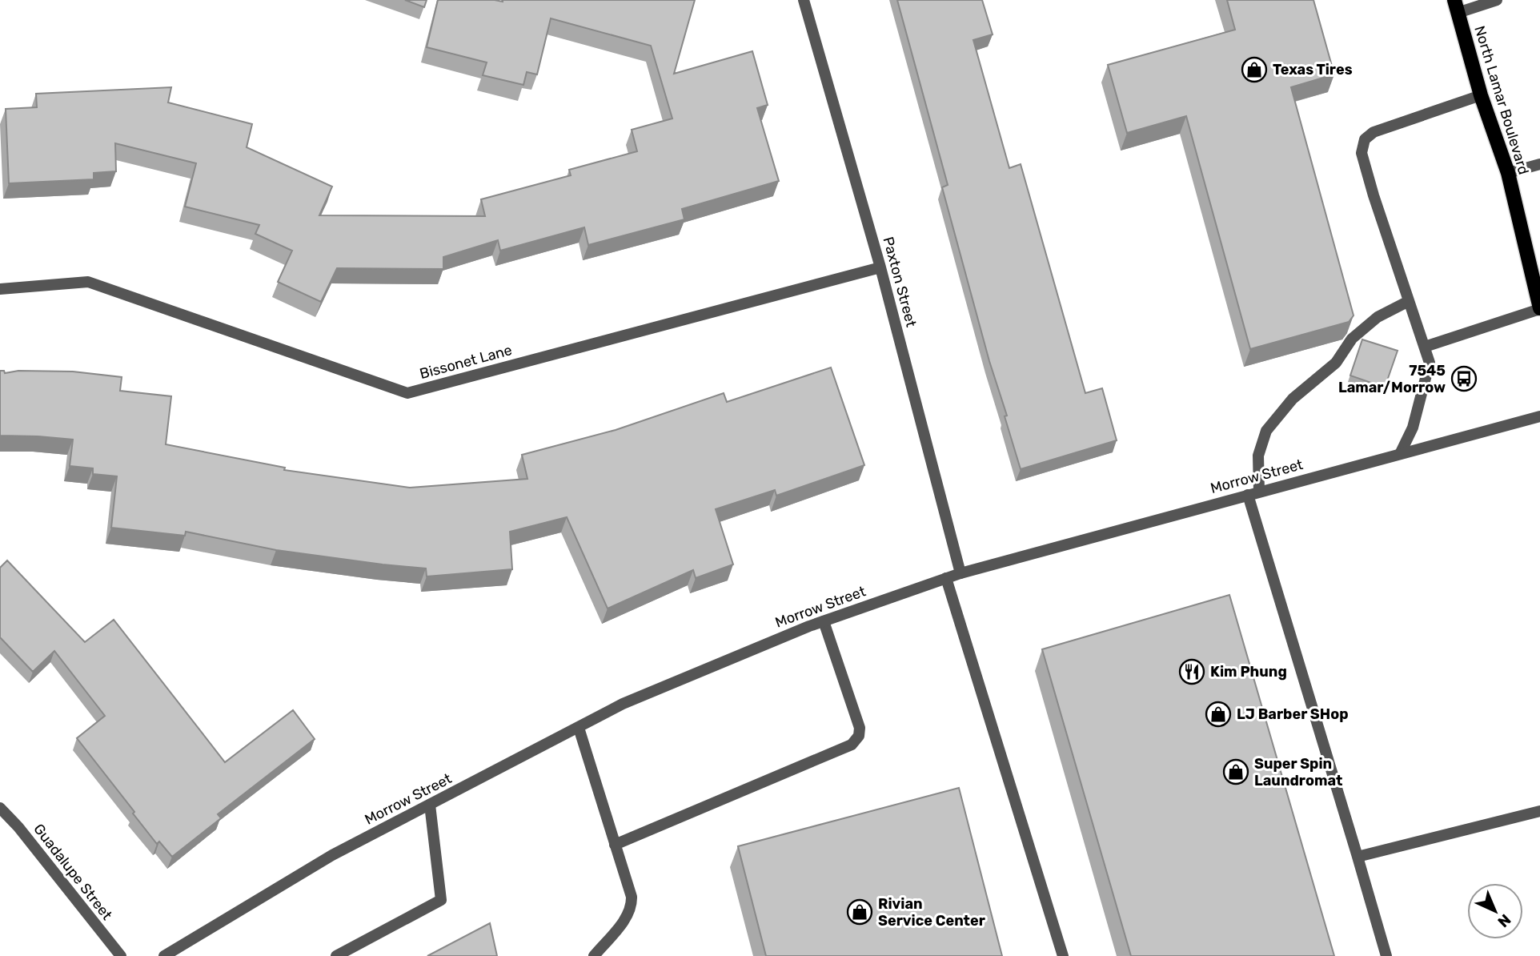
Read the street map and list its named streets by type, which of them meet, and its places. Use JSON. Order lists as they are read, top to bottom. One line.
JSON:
{"streets":{"main road":["North Lamar Boulevard"],"street":["Paxton Street","Bissonet Lane","Morrow Street","Guadalupe Street"]},"crossings":[["Paxton Street","Bissonet Lane"],["Paxton Street","Morrow Street"]],"places":{"shop":["Texas Tires","LJ Barber SHop","Super Spin Laundromat","Rivian Service Center"],"bus stop":["7545 Lamar/Morrow"],"restaurant":["Kim Phung"]},"north":"bottom right"}
